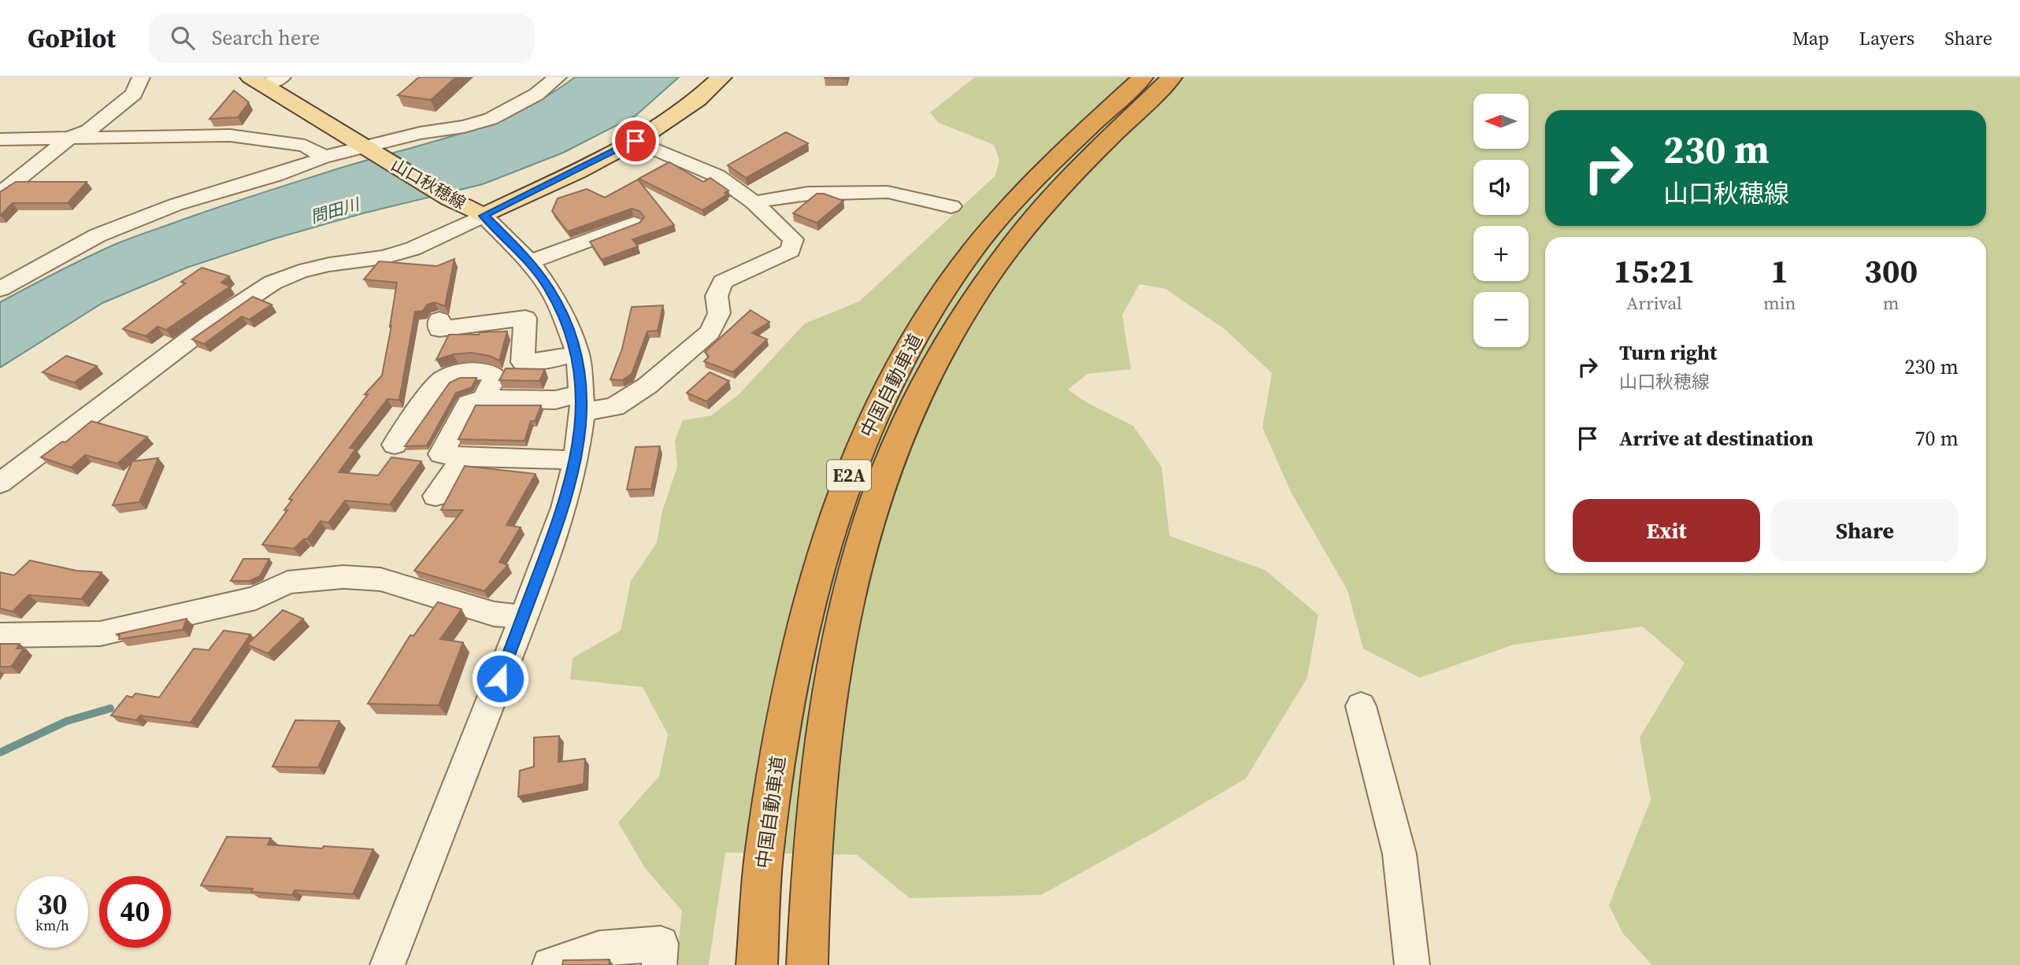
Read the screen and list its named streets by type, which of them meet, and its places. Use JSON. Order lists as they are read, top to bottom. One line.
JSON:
{"streets":{"highway":["中国自動車道","E2A"],"main road":["山口秋穂線"]},"water":["問田川"],"north":"left","page":{"header":"GoPilot","search":"Search here","nav":["Map","Layers","Share"],"map_buttons":["+","−"],"turn":["230 m","山口秋穂線"],"eta":["15:21","Arrival","1","min","300","m"],"list":[{"name":"Turn right","note":"山口秋穂線","value":"230 m"},{"name":"Arrive at destination","value":"70 m"}],"buttons":["Exit","Share"],"speed":"30 km/h","limit":"40"}}
